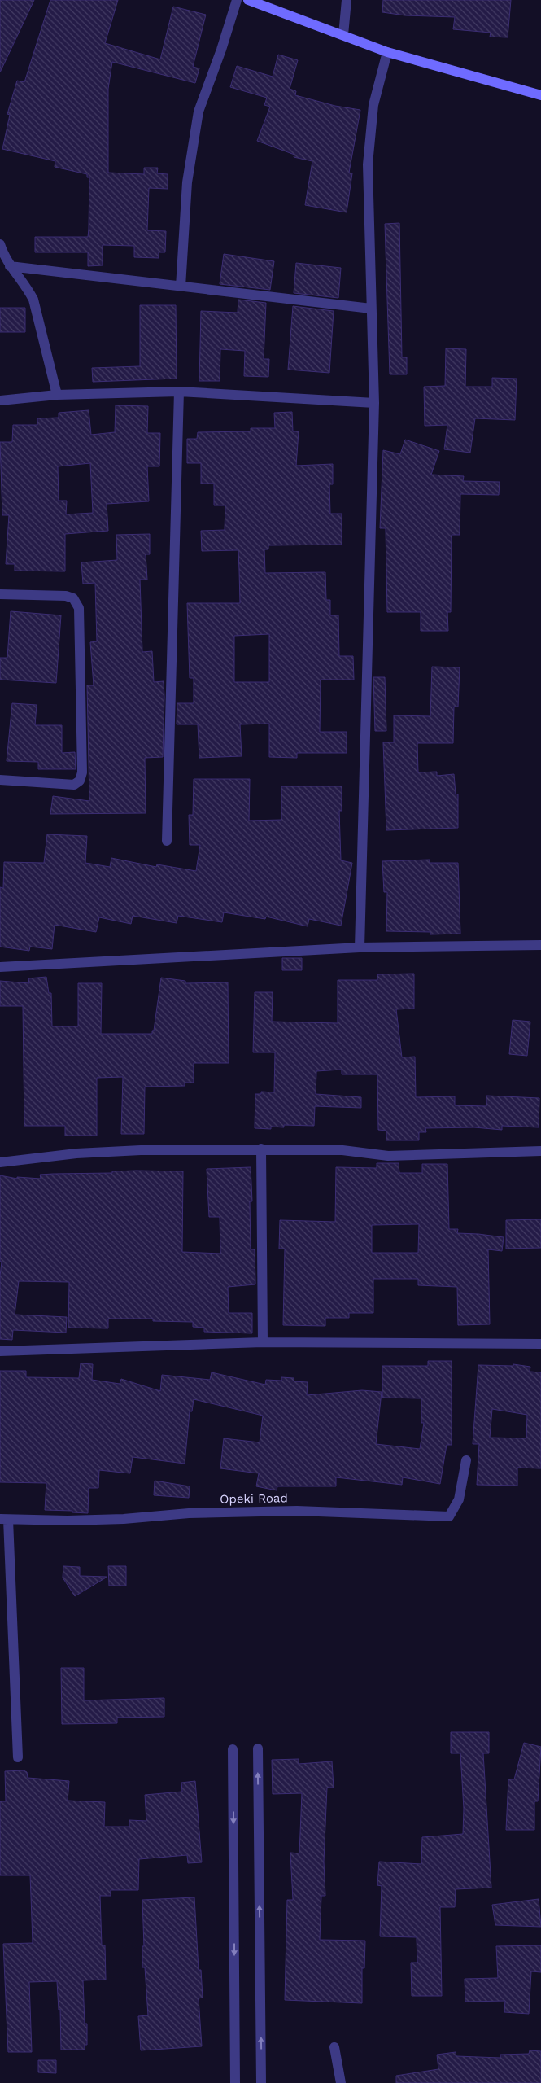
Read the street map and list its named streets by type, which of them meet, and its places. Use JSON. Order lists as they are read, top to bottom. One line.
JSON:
{"streets":{"street":["Opeki Road"]}}
